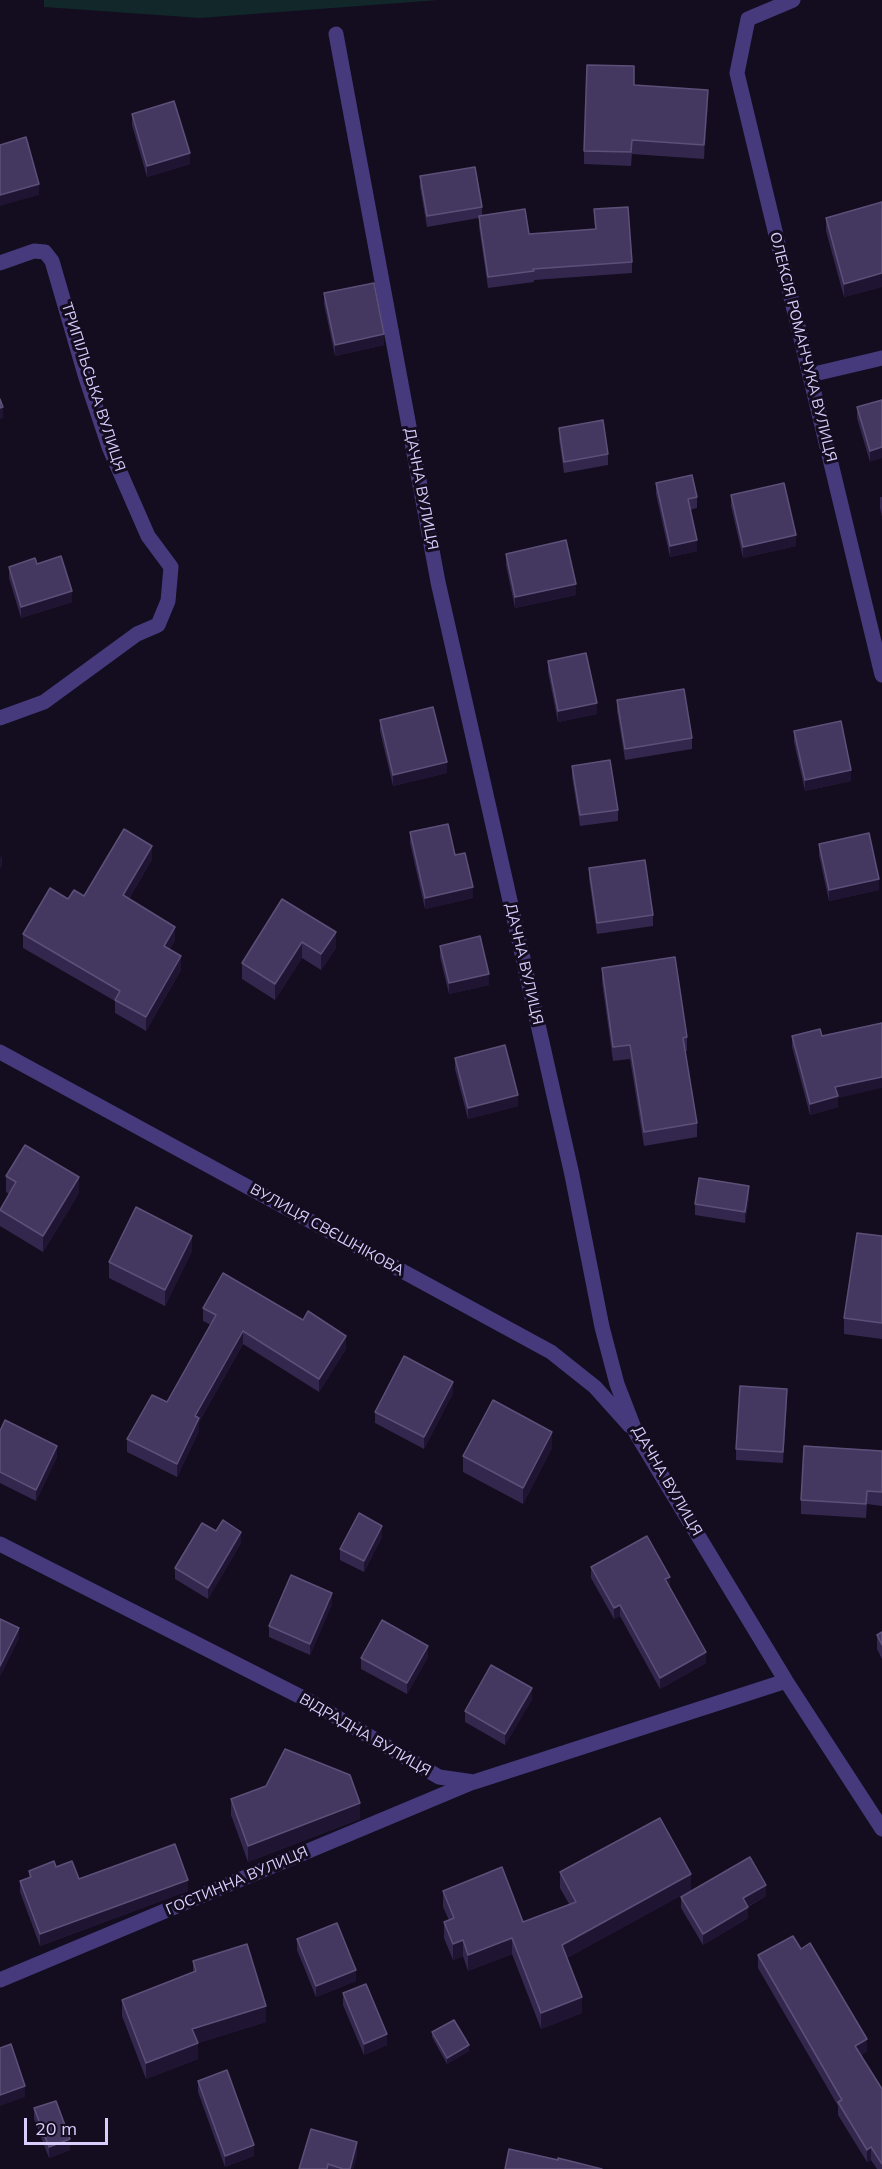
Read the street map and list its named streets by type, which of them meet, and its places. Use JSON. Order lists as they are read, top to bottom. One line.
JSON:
{"streets":{"street":["ОЛЕКСІЯ РОМАНЧУКА ВУЛИЦЯ","ТРИПІЛЬСЬКА ВУЛИЦЯ","ДАЧНА ВУЛИЦЯ","ВУЛИЦЯ СВЄШНІКОВА","ВІДРАДНА ВУЛИЦЯ","ГОСТИННА ВУЛИЦЯ"]},"crossings":[["ДАЧНА ВУЛИЦЯ","ВУЛИЦЯ СВЄШНІКОВА"],["ДАЧНА ВУЛИЦЯ","ВІДРАДНА ВУЛИЦЯ"],["ВІДРАДНА ВУЛИЦЯ","ГОСТИННА ВУЛИЦЯ"]],"scale_bar":"20 m"}
